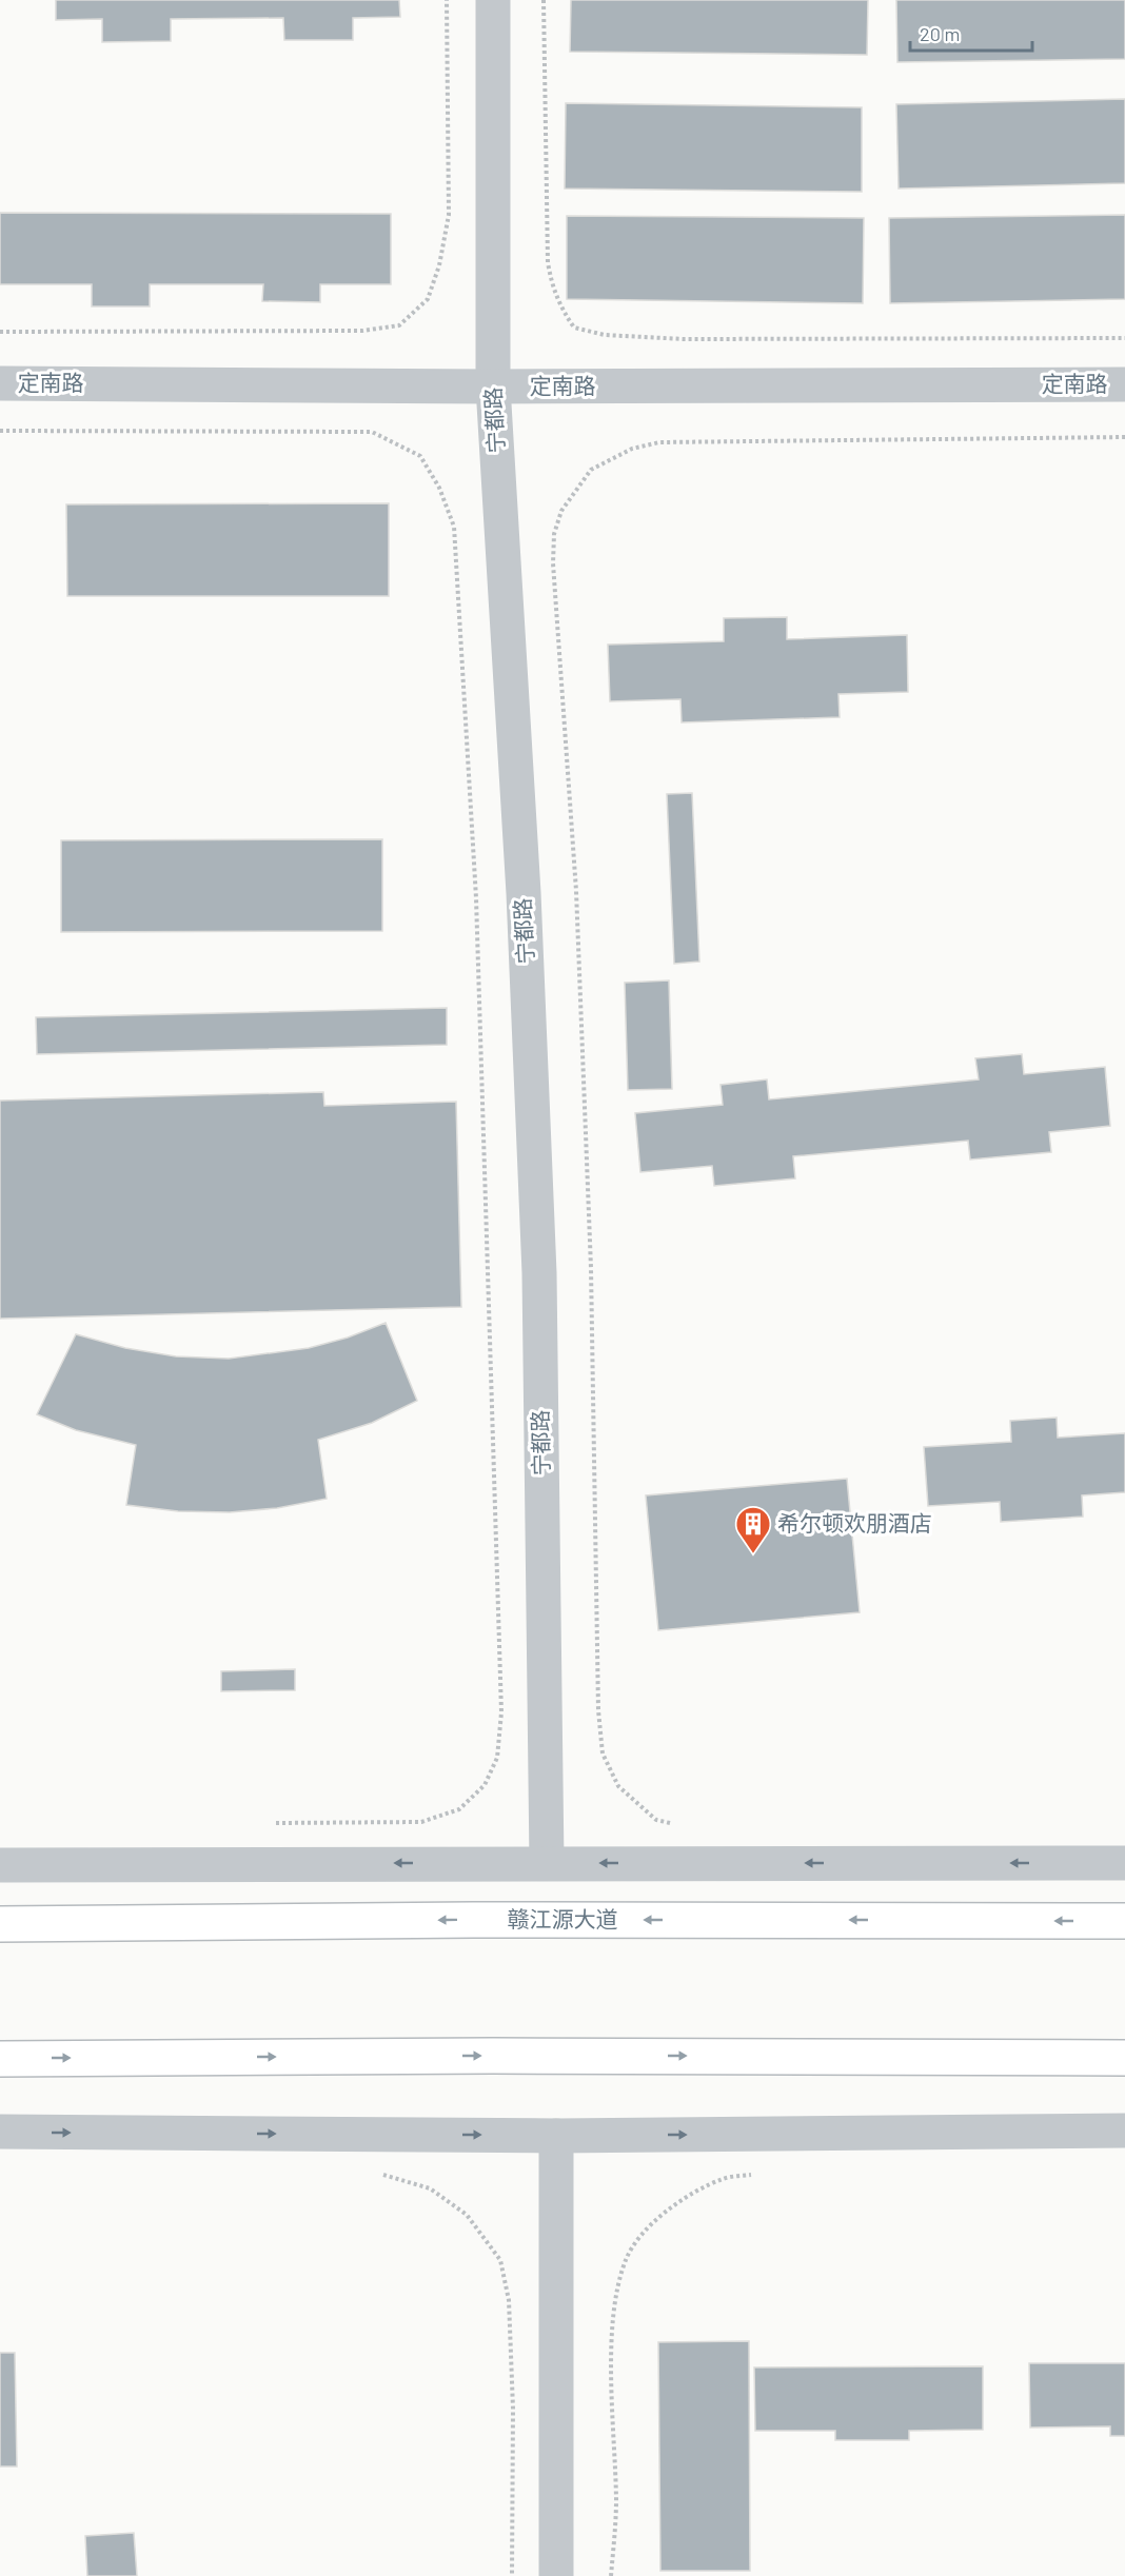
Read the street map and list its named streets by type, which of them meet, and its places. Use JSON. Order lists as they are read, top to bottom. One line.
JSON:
{"streets":{"main road":["赣江源大道"],"street":["定南路","宁都路"]},"crossings":[["定南路","宁都路"]],"places":{"building":["希尔顿欢朋酒店"]},"scale_bar":"20 m"}
